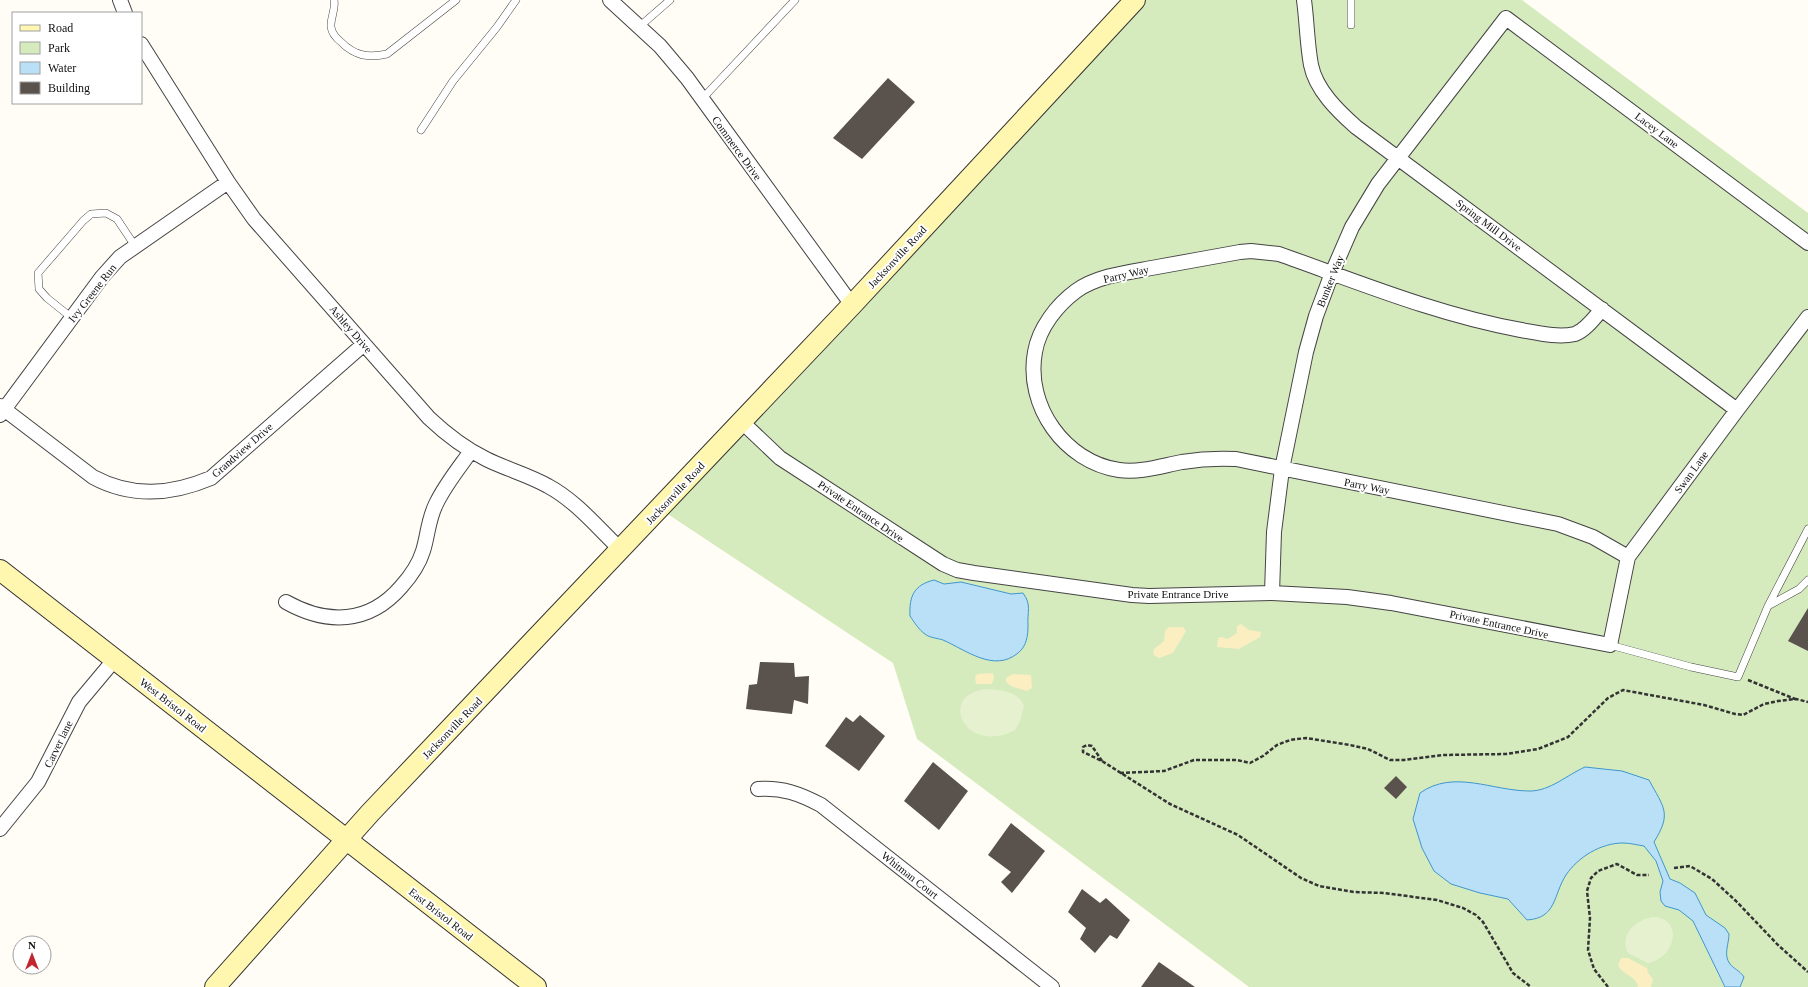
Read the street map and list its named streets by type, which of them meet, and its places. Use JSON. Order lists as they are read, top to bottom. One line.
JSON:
{"streets":{"main road":["Jacksonville Road","West Bristol Road","East Bristol Road"],"street":["Lacey Lane","Commerce Drive","Spring Mill Drive","Parry Way","Bunker Way","Ivy Greene Run","Ashley Drive","Grandview Drive","Swan Lane","Private Entrance Drive","Carver lane","Whitman Court"]},"crossings":[["Lacey Lane","Bunker Way"],["Commerce Drive","Jacksonville Road"],["Spring Mill Drive","Parry Way"],["Spring Mill Drive","Bunker Way"],["Spring Mill Drive","Swan Lane"],["Jacksonville Road","Ashley Drive"],["Jacksonville Road","Private Entrance Drive"],["Jacksonville Road","West Bristol Road"],["Jacksonville Road","East Bristol Road"],["Parry Way","Bunker Way"],["Parry Way","Swan Lane"],["Bunker Way","Private Entrance Drive"],["Ivy Greene Run","Ashley Drive"],["Ivy Greene Run","Grandview Drive"],["Ashley Drive","Grandview Drive"],["Swan Lane","Private Entrance Drive"],["West Bristol Road","Carver lane"],["West Bristol Road","East Bristol Road"]],"legend":["Road","Park","Water","Building"],"north":"top"}
